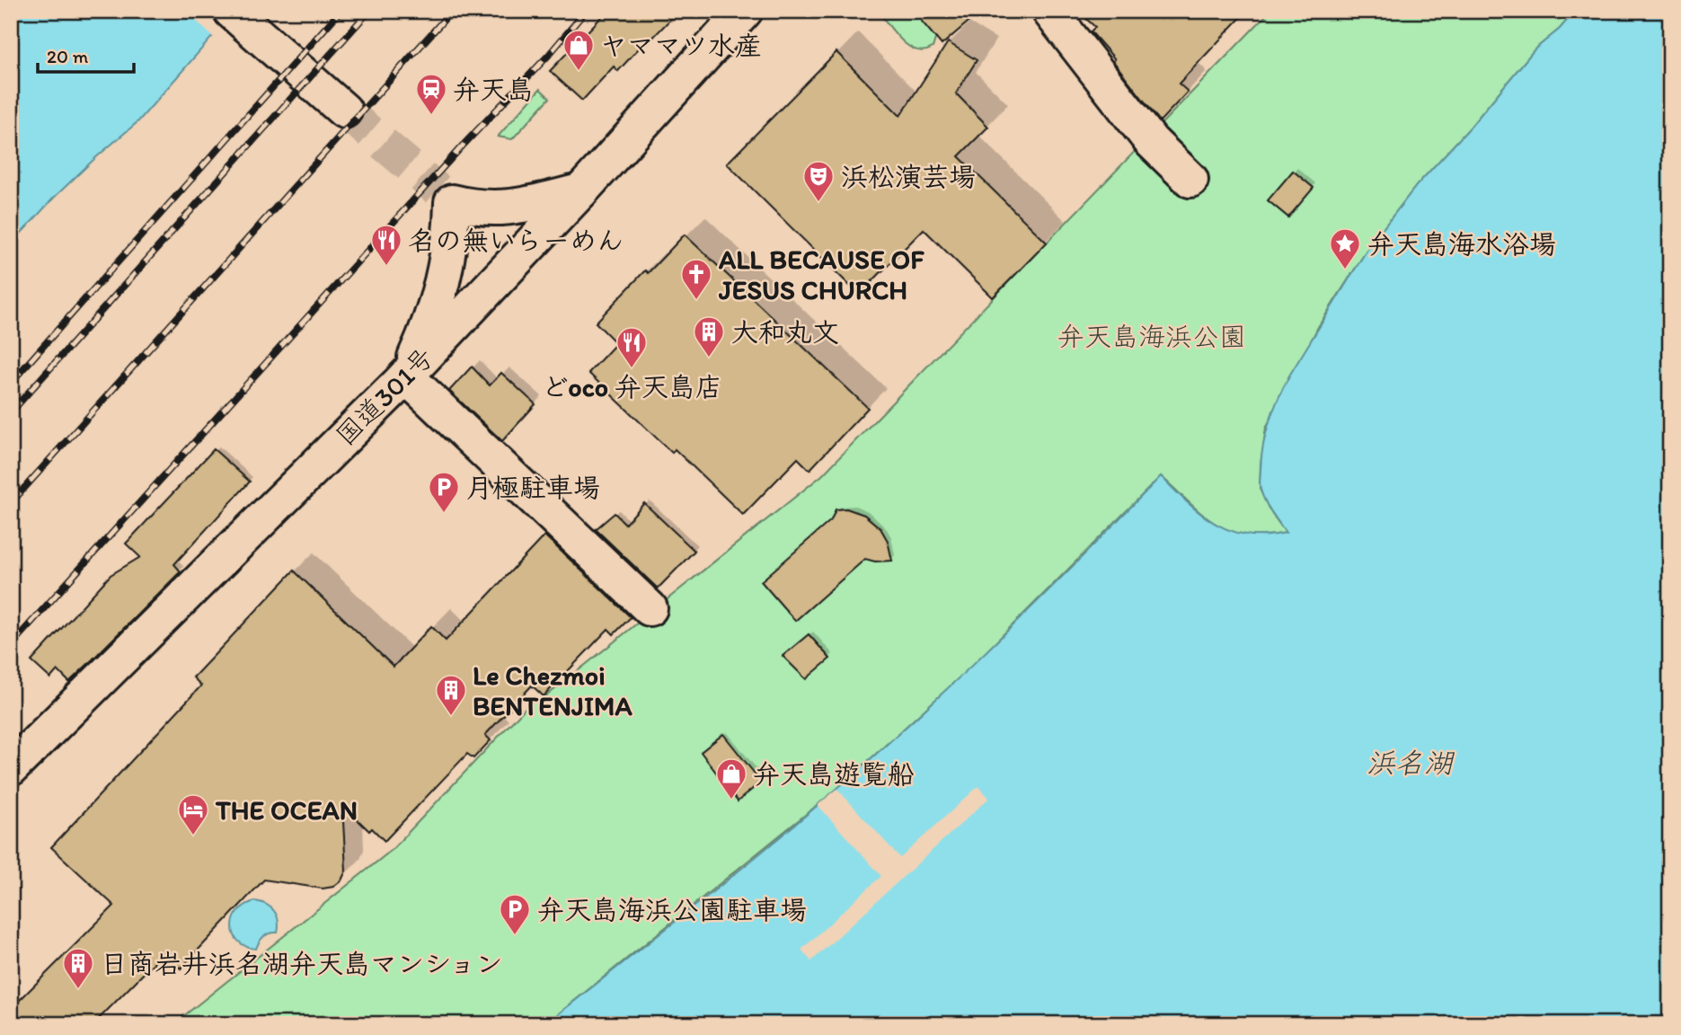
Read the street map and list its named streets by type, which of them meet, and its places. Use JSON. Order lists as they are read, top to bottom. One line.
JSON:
{"streets":{"main road":["国道301号"]},"water":["浜名湖"],"parks":["弁天島海浜公園"],"places":{"shop":["ヤママツ水産","弁天島遊覧船"],"station":["弁天島"],"theatre":["浜松演芸場"],"restaurant":["名の無いらーめん","どoco 弁天島店"],"place":["弁天島海水浴場"],"church":["ALL BECAUSE OF JESUS CHURCH"],"building":["大和丸文","Le Chezmoi BENTENJIMA","日商岩井浜名湖弁天島マンション"],"parking":["月極駐車場","弁天島海浜公園駐車場"],"hotel":["THE OCEAN"]},"scale_bar":"20 m"}
